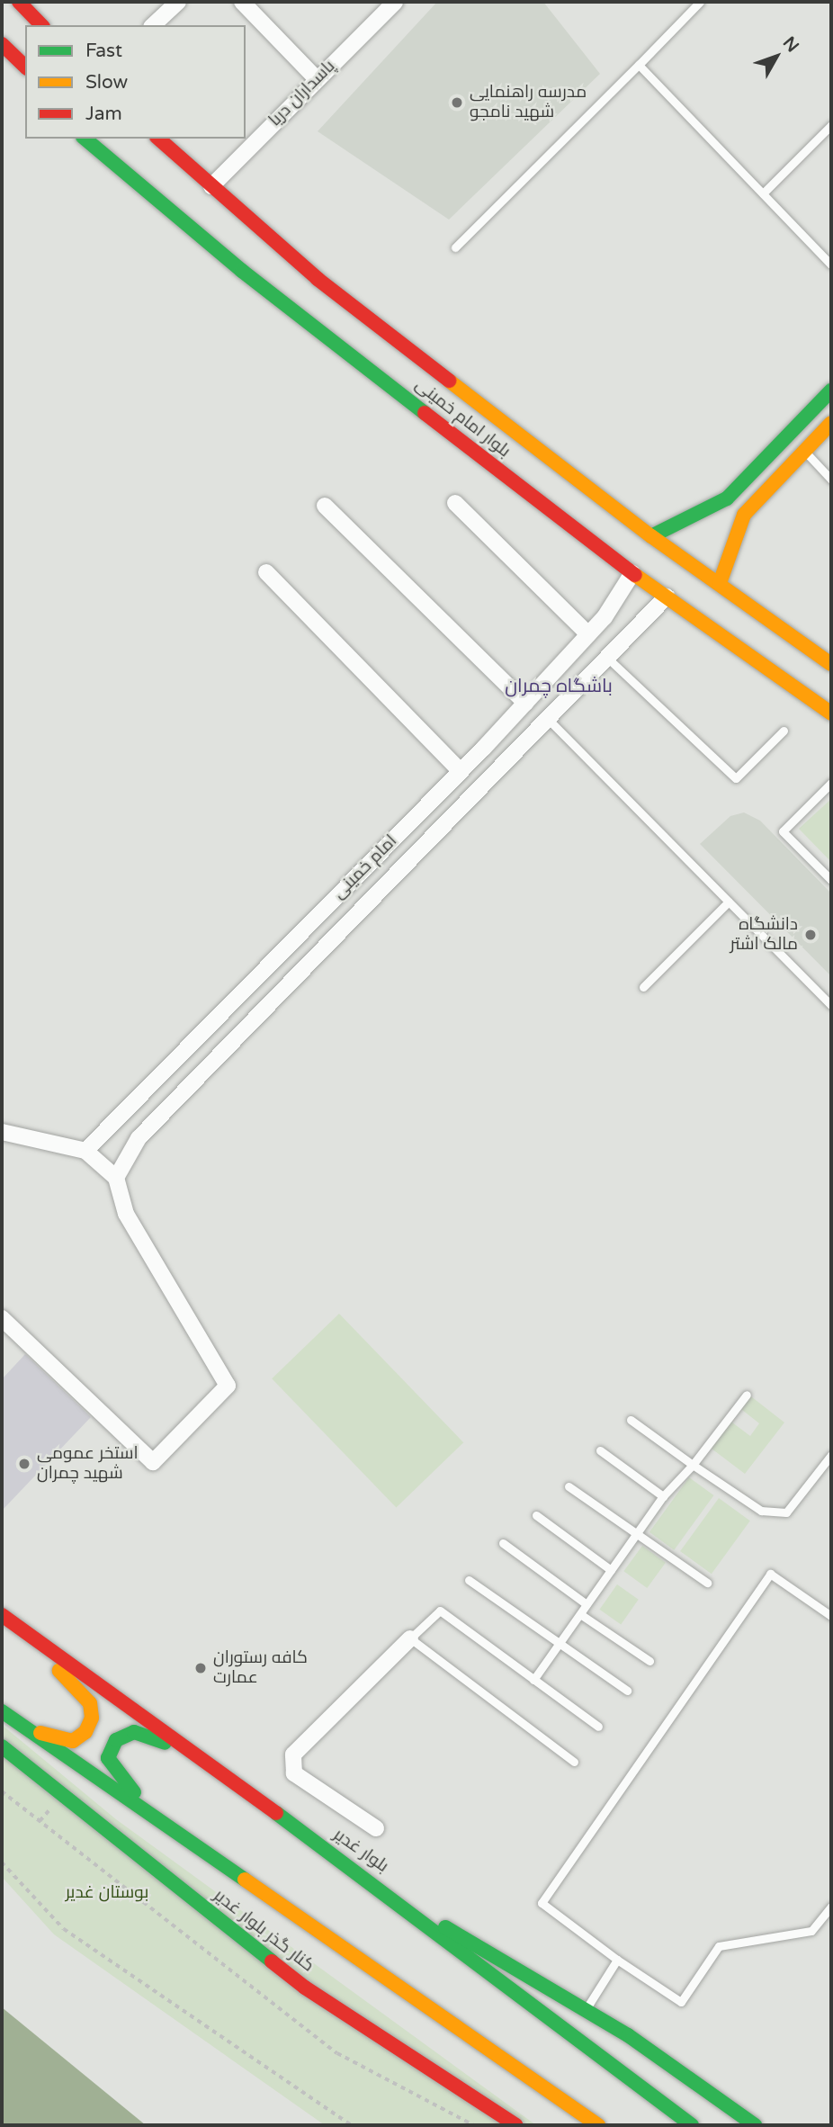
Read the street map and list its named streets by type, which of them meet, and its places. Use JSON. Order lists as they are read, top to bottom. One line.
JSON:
{"streets":{"main road":["بلوار امام خمینی","بلوار غدیر","کنار گذر بلوار غدیر"],"street":["پاسداران دریا","امام خمینی"]},"crossings":[["پاسداران دریا","بلوار امام خمینی"],["بلوار امام خمینی","امام خمینی"]],"districts":["باشگاه چمران"],"parks":["بوستان غدیر"],"places":["مدرسه راهنمایی شهید نامجو","دانشگاه مالک اشتر","استخر عمومی شهید چمران","کافه رستوران عمارت"],"legend":["Fast","Slow","Jam"],"north":"top right"}
